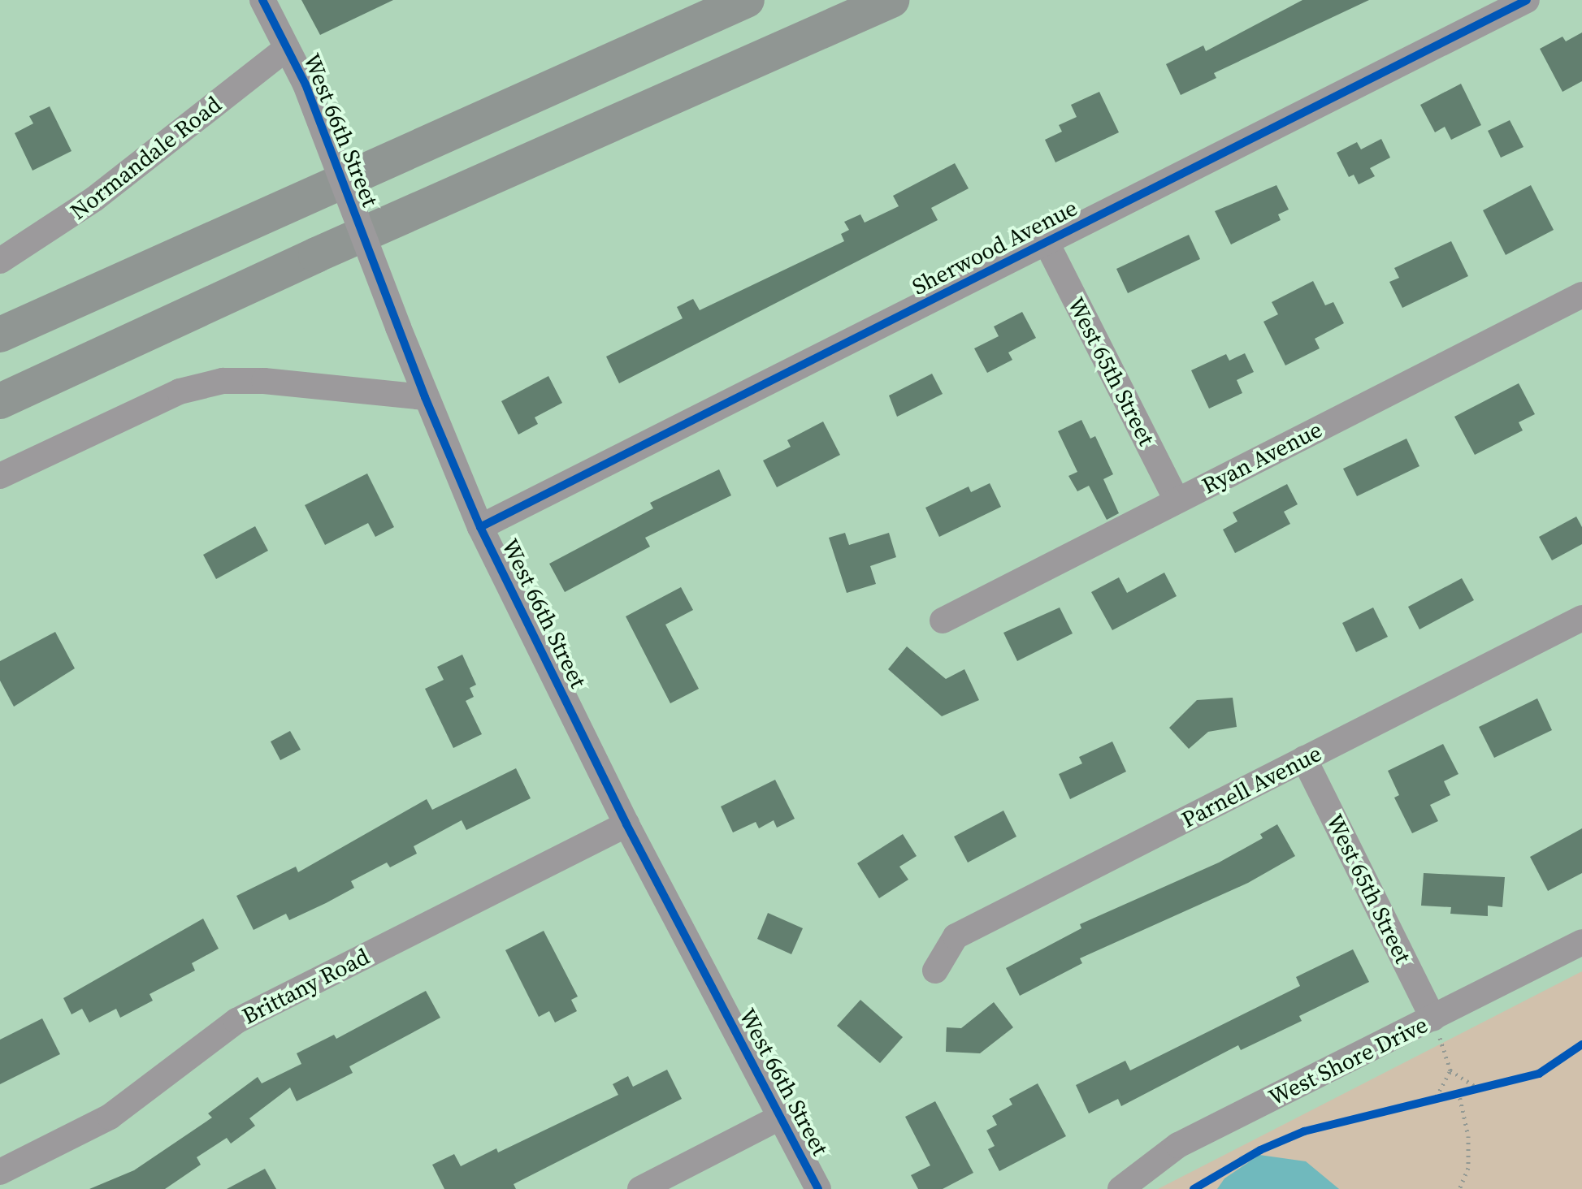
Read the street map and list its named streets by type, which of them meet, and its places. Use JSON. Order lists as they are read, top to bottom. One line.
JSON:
{"streets":{"street":["West 66th Street","Normandale Road","Sherwood Avenue","West 65th Street","Ryan Avenue","Parnell Avenue","Brittany Road","West Shore Drive"]},"crossings":[["West 66th Street","Normandale Road"],["West 66th Street","Sherwood Avenue"],["West 66th Street","Brittany Road"],["Sherwood Avenue","West 65th Street"],["West 65th Street","Ryan Avenue"],["West 65th Street","Parnell Avenue"],["West 65th Street","West Shore Drive"]]}
